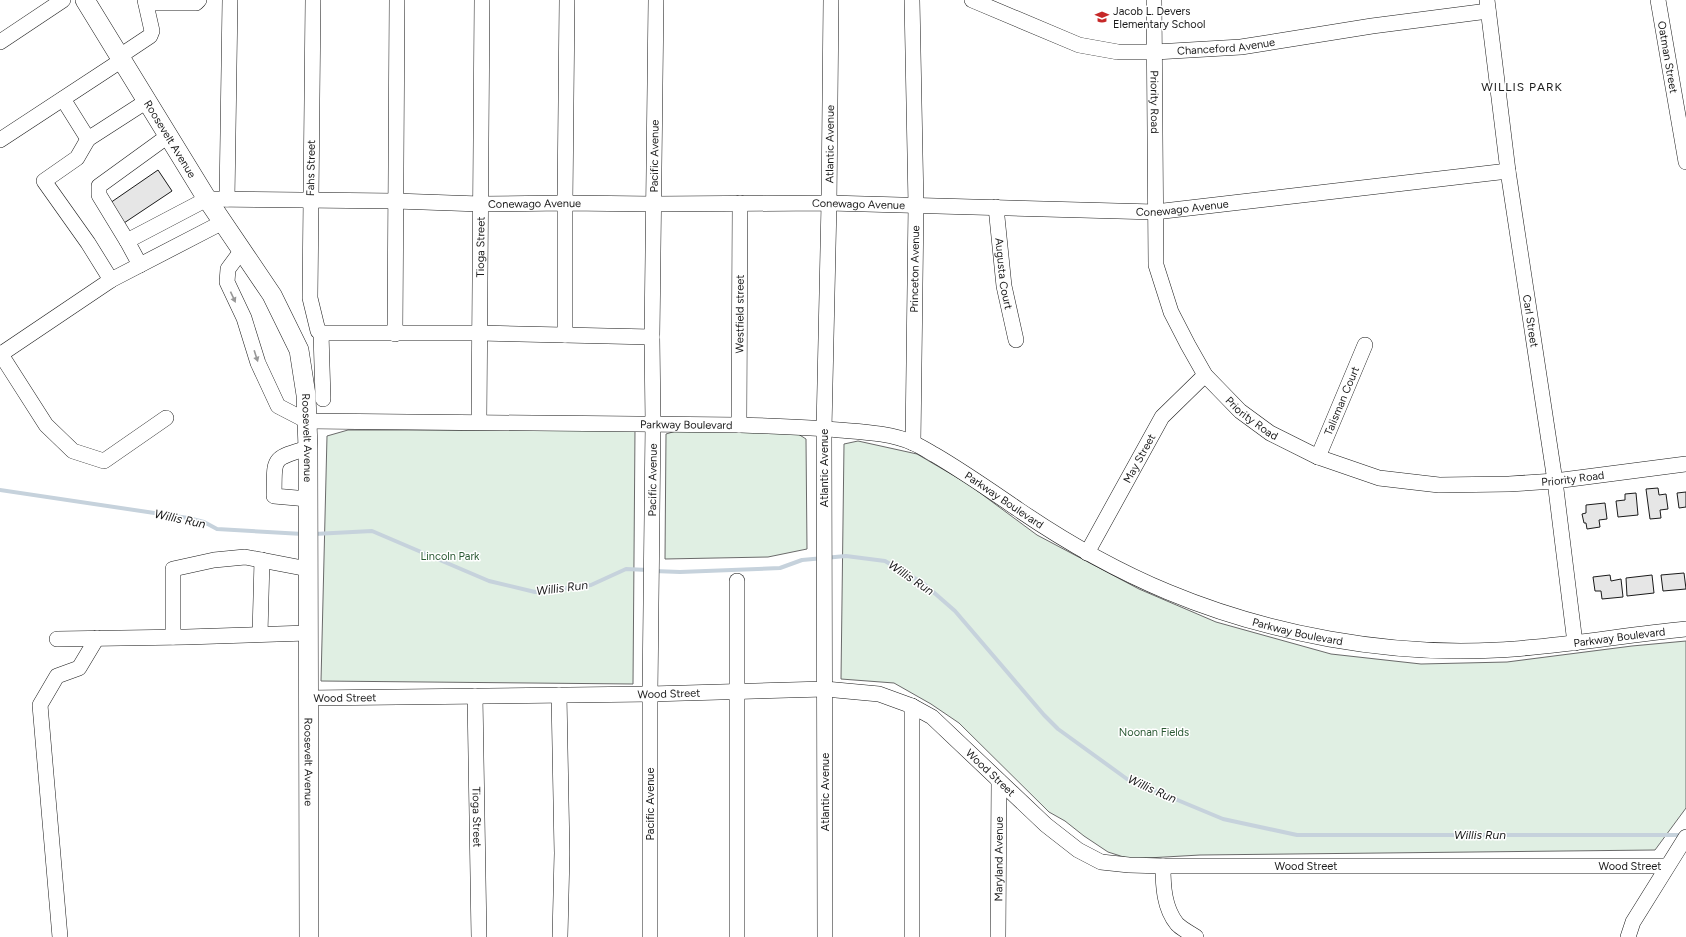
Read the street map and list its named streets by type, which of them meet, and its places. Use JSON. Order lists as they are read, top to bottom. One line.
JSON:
{"streets":{"main road":["Roosevelt Avenue"],"street":["Chanceford Avenue","Oatman Street","Priority Road","Atlantic Avenue","Pacific Avenue","Fahs Street","Conewago Avenue","Tioga Street","Princeton Avenue","Augusta Court","Westfield street","Carl Street","Talisman Court","Parkway Boulevard","May Street","Wood Street","Maryland Avenue"]},"crossings":[["Chanceford Avenue","Priority Road"],["Chanceford Avenue","Carl Street"],["Priority Road","Conewago Avenue"],["Priority Road","Carl Street"],["Priority Road","Talisman Court"],["Priority Road","May Street"],["Roosevelt Avenue","Conewago Avenue"],["Roosevelt Avenue","Parkway Boulevard"],["Roosevelt Avenue","Wood Street"],["Atlantic Avenue","Conewago Avenue"],["Atlantic Avenue","Parkway Boulevard"],["Atlantic Avenue","Wood Street"],["Pacific Avenue","Conewago Avenue"],["Pacific Avenue","Parkway Boulevard"],["Pacific Avenue","Wood Street"],["Fahs Street","Conewago Avenue"],["Conewago Avenue","Tioga Street"],["Conewago Avenue","Princeton Avenue"],["Conewago Avenue","Augusta Court"],["Conewago Avenue","Westfield street"],["Conewago Avenue","Carl Street"],["Tioga Street","Parkway Boulevard"],["Tioga Street","Wood Street"],["Princeton Avenue","Parkway Boulevard"],["Westfield street","Parkway Boulevard"],["Carl Street","Parkway Boulevard"],["Parkway Boulevard","May Street"],["Wood Street","Maryland Avenue"]],"districts":["WILLIS PARK"],"water":["Willis Run"],"parks":["Lincoln Park","Noonan Fields"],"places":{"school or university":["Jacob L. Devers Elementary School"]}}
